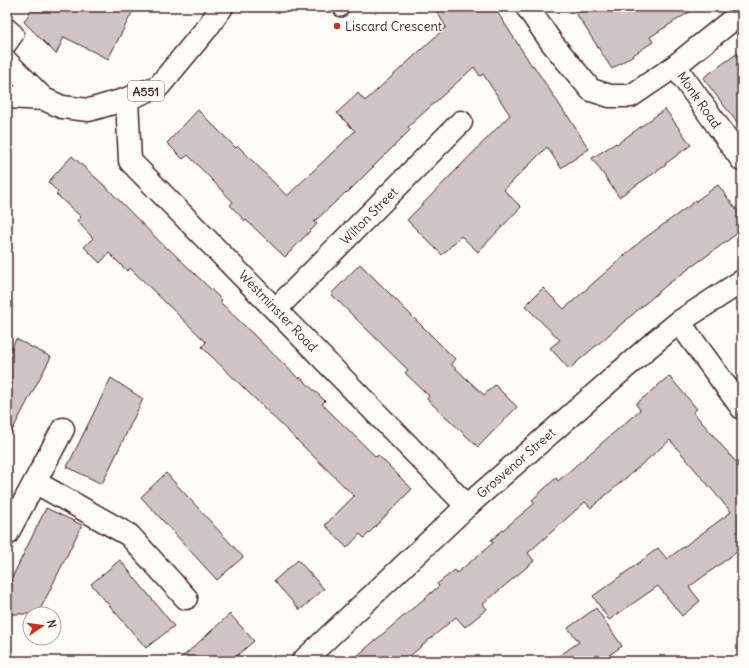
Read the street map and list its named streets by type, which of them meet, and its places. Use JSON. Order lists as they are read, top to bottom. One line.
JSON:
{"streets":{"street":["A551","Monk Road","Wilton Street","Westminster Road","Grosvenor Street"]},"crossings":[["A551","Westminster Road"],["Wilton Street","Westminster Road"],["Westminster Road","Grosvenor Street"]],"places":["Liscard Crescent"],"north":"right"}
